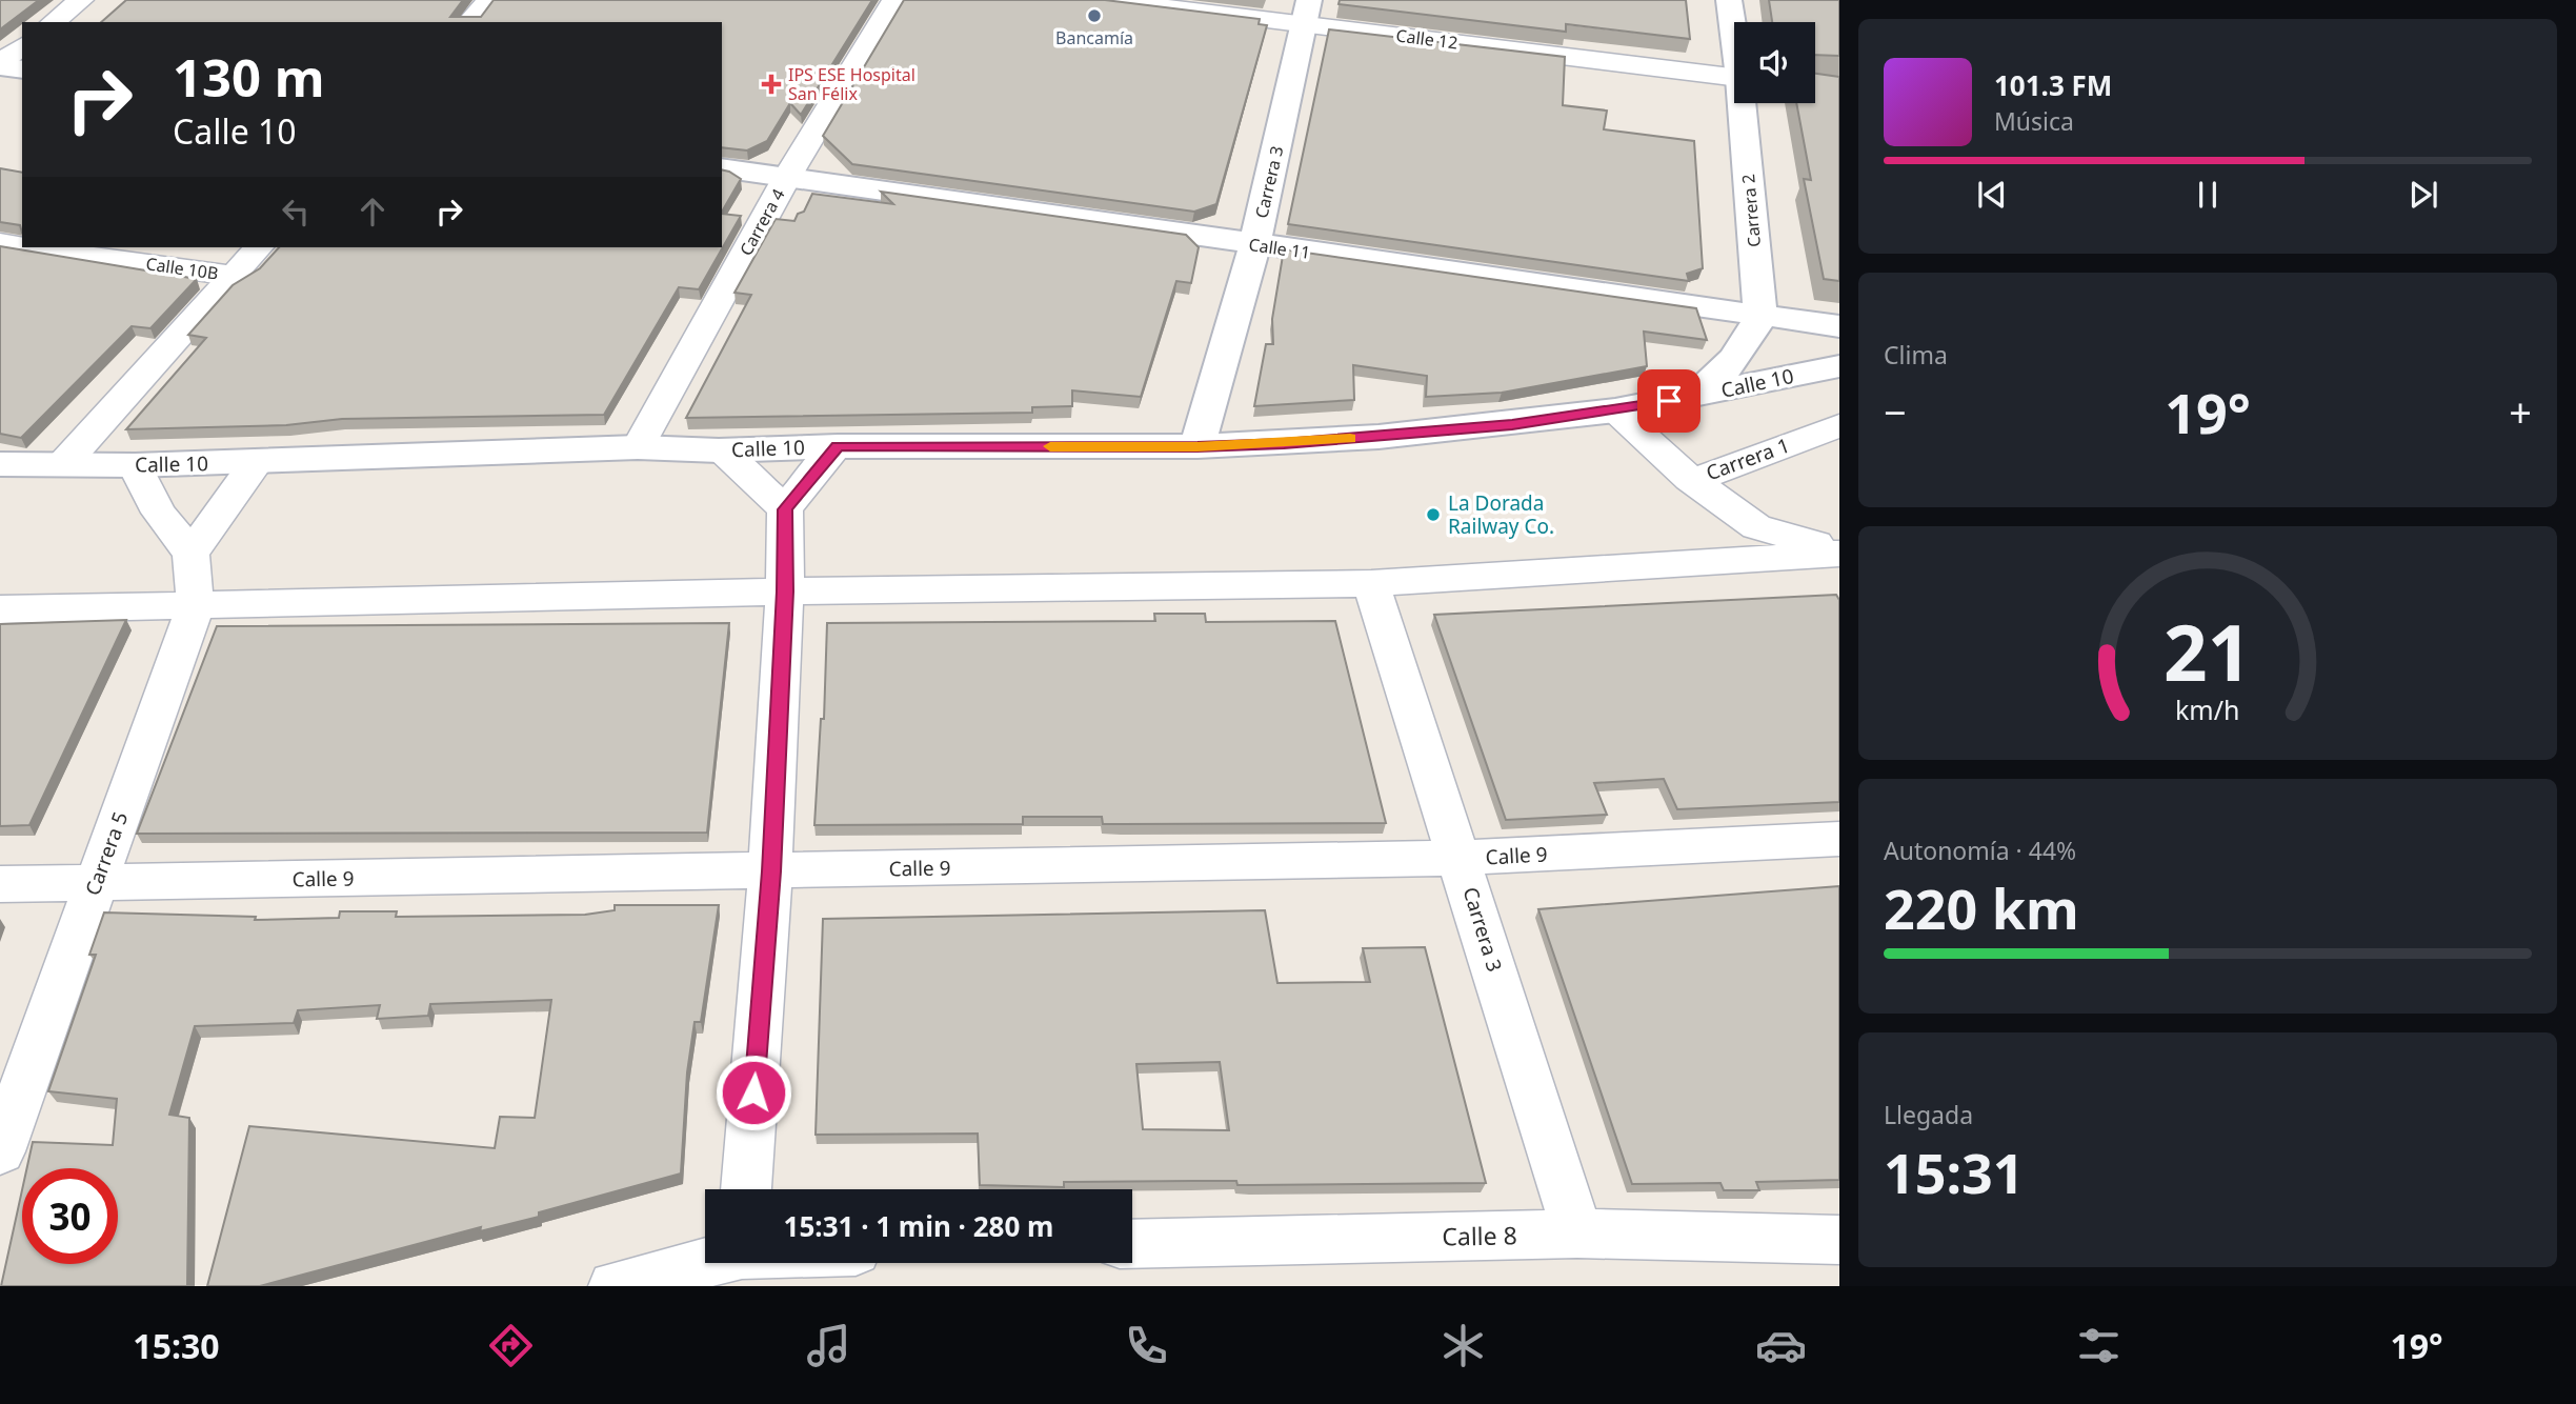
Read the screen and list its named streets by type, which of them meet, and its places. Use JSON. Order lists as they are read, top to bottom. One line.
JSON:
{"streets":{"main road":["Carrera 3","Carrera 2","Calle 11","Calle 10"],"street":["Calle 12","Carrera 4","Calle 10B","Carrera 1","Carrera 5","Calle 9","Calle 8"]},"crossings":[["Calle 12","Carrera 3"],["Carrera 3","Calle 11"],["Carrera 3","Calle 10"],["Carrera 3","Calle 9"],["Carrera 3","Calle 8"],["Carrera 2","Calle 11"],["Carrera 4","Calle 11"],["Carrera 4","Calle 10"],["Carrera 5","Calle 9"]],"places":{"other":["Bancamía","La Dorada Railway Co."],"health":["IPS ESE Hospital San Félix"]},"page":{"turn":["130 m","Calle 10"],"song":["101.3 FM","Música"],"tile":["Clima",["Autonomía · 44%","220 km"],["Llegada","15:31"]],"heat":["−","19°","+"],"limit":"30","trip":"15:31 · 1 min · 280 m","tabs":["15:30","19°"],"gauge":["21","km/h"]}}
